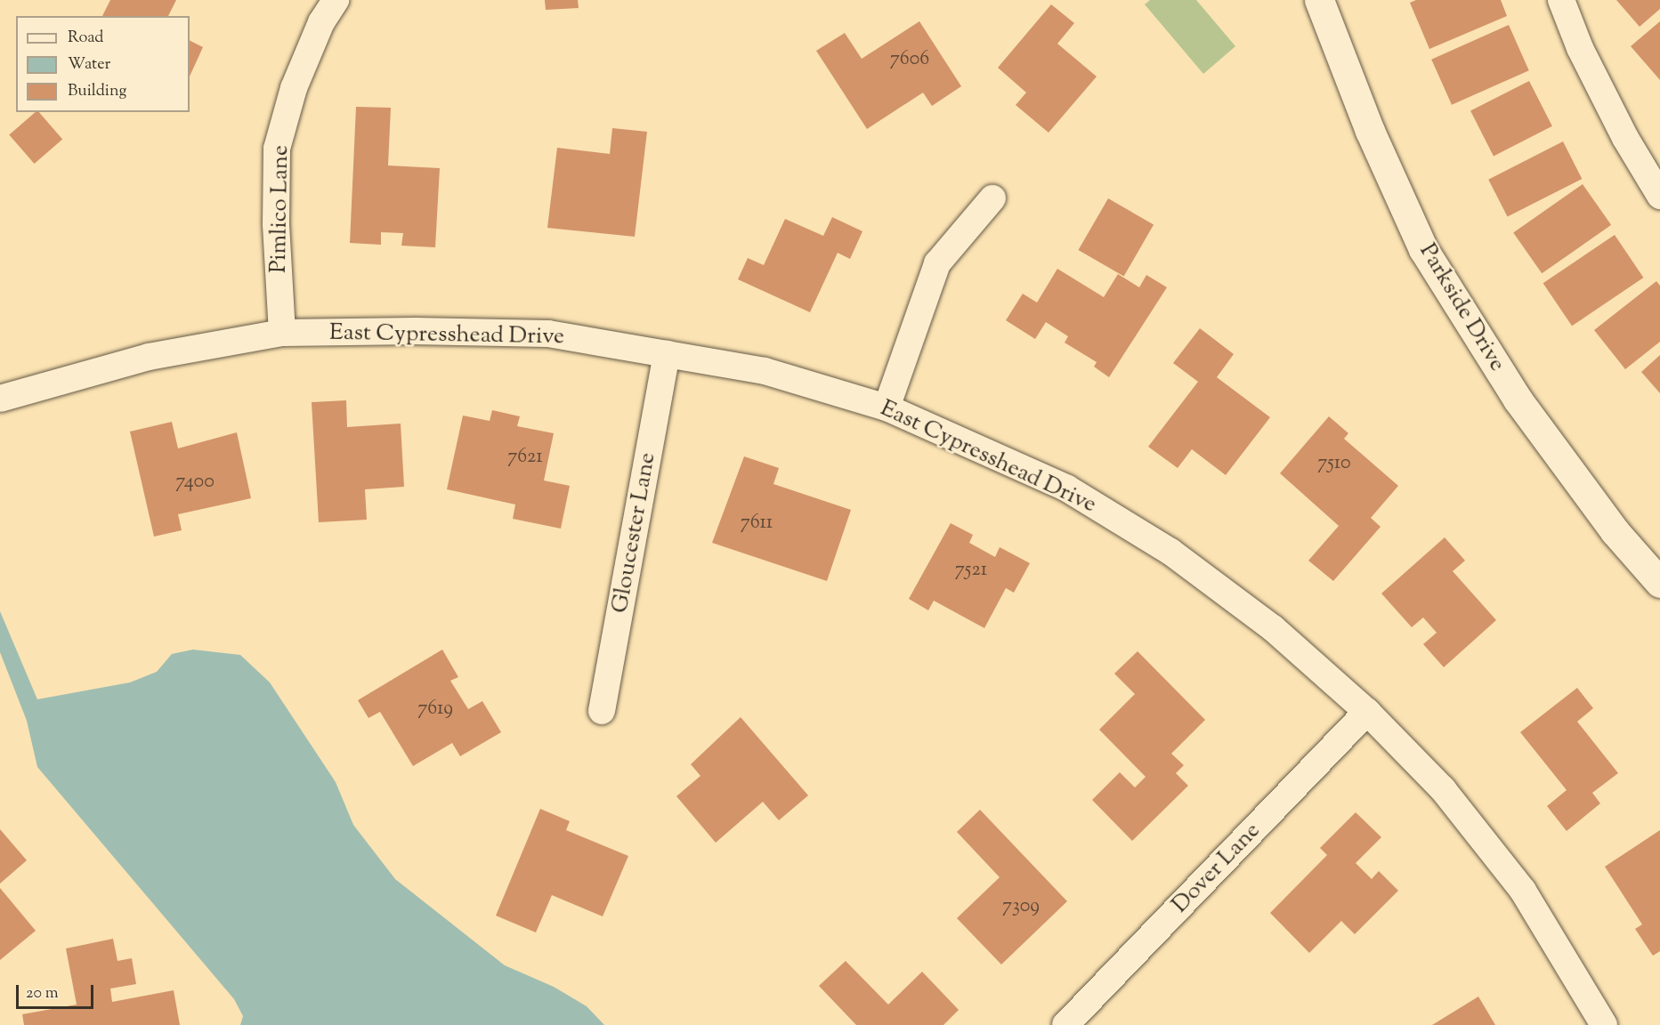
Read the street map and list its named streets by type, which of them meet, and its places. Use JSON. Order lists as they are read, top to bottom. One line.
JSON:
{"streets":{"street":["Pimlico Lane","Parkside Drive","East Cypresshead Drive","Gloucester Lane","Dover Lane"]},"crossings":[["Pimlico Lane","East Cypresshead Drive"],["East Cypresshead Drive","Gloucester Lane"],["East Cypresshead Drive","Dover Lane"]],"house_numbers":["7606","7621","7510","7400","7611","7521","7619","7309"],"legend":["Road","Water","Building"],"scale_bar":"20 m"}
